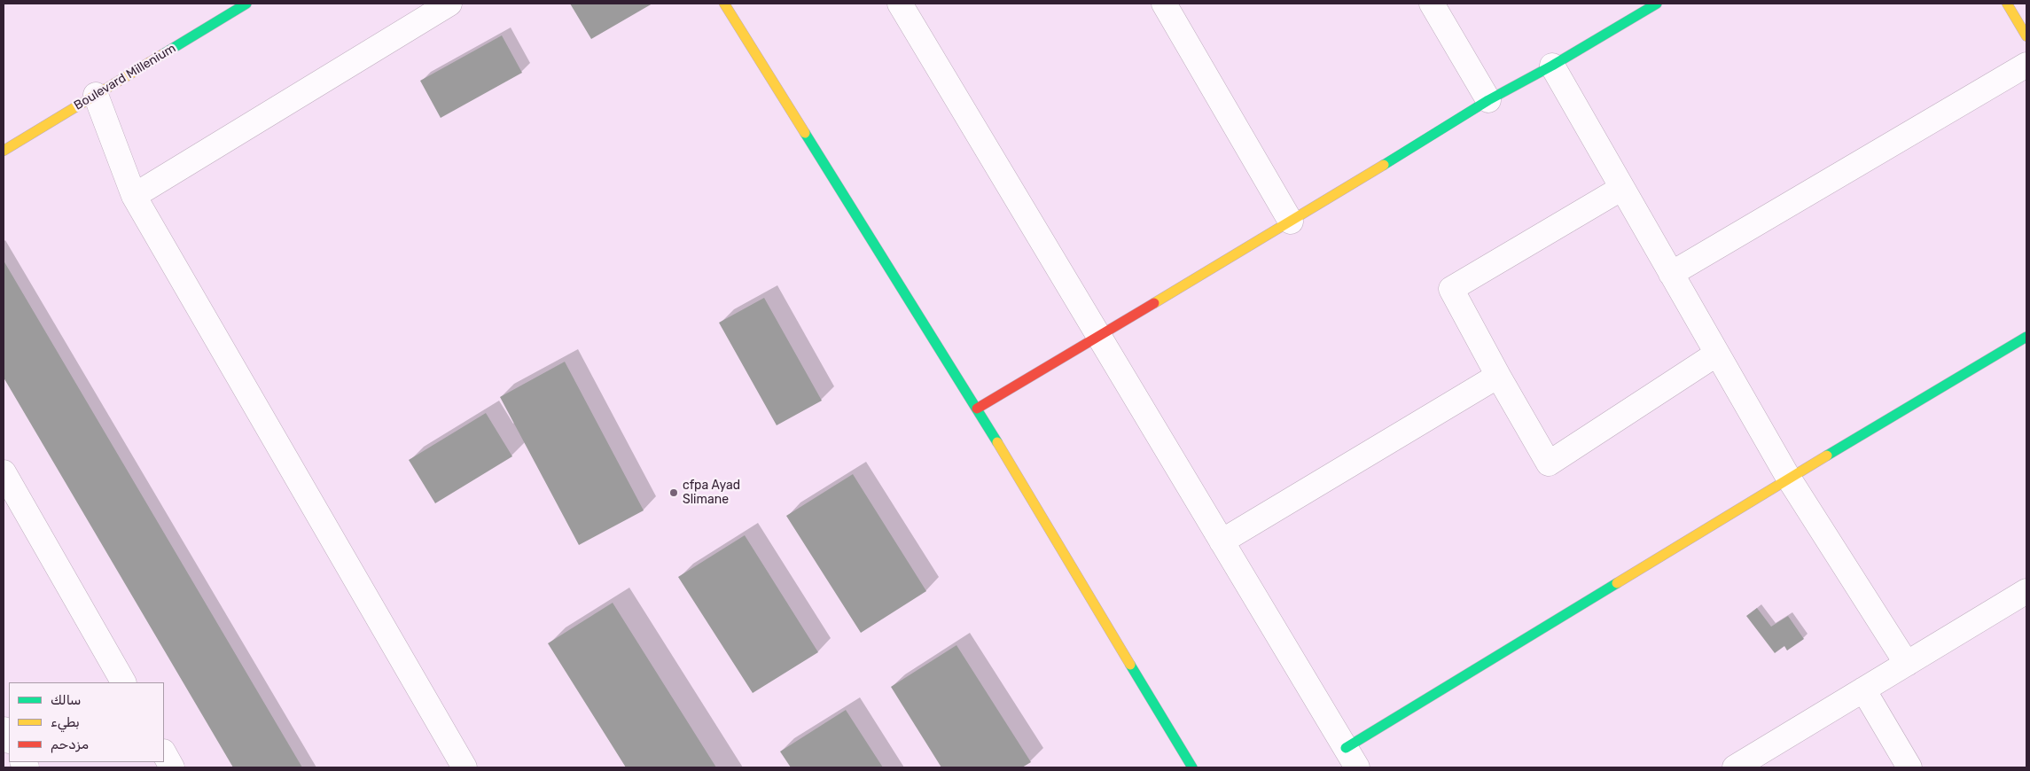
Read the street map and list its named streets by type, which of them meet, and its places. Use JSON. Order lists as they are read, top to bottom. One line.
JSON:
{"streets":{"street":["Boulevard Millenium"]},"places":["cfpa Ayad Slimane"],"legend":["سالك","بطيء","مزدحم"]}
